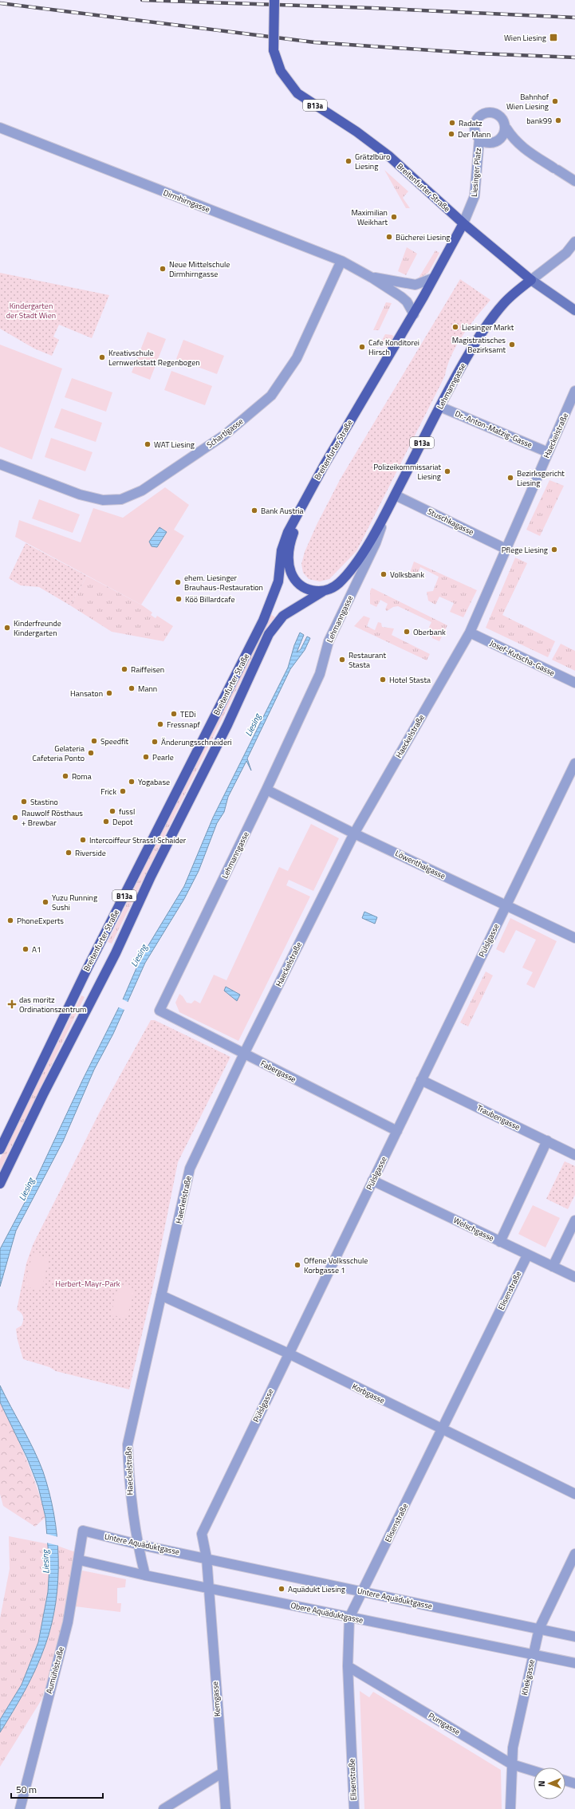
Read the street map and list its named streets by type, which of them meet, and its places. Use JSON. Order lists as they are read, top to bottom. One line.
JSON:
{"streets":{"main road":["B13a","Breitenfurter Straße","Lehmanngasse"],"street":["Liesinger Platz","Dirmhirngasse","Dr.-Anton-Matzig-Gasse","Schartlgasse","Haeckelstraße","Stuschkagasse","Josef-Kutscha-Gasse","Löwenthalgasse","Pülslgasse","Fabergasse","Traubengasse","Welschgasse","Elisenstraße","Korbgasse","Untere Aquäduktgasse","Obere Aquäduktgasse","Aumühlstraße","Khekgasse","Kerngasse","Pumgasse"]},"crossings":[["B13a","Breitenfurter Straße"],["B13a","Lehmanngasse"],["Liesinger Platz","Breitenfurter Straße"],["Breitenfurter Straße","Lehmanngasse"],["Dirmhirngasse","Schartlgasse"],["Lehmanngasse","Dr.-Anton-Matzig-Gasse"],["Lehmanngasse","Stuschkagasse"],["Lehmanngasse","Löwenthalgasse"],["Lehmanngasse","Fabergasse"],["Dr.-Anton-Matzig-Gasse","Haeckelstraße"],["Haeckelstraße","Stuschkagasse"],["Haeckelstraße","Josef-Kutscha-Gasse"],["Haeckelstraße","Löwenthalgasse"],["Haeckelstraße","Fabergasse"],["Haeckelstraße","Korbgasse"],["Haeckelstraße","Untere Aquäduktgasse"],["Haeckelstraße","Obere Aquäduktgasse"],["Löwenthalgasse","Pülslgasse"],["Pülslgasse","Fabergasse"],["Pülslgasse","Traubengasse"],["Pülslgasse","Welschgasse"],["Pülslgasse","Korbgasse"],["Pülslgasse","Untere Aquäduktgasse"],["Pülslgasse","Obere Aquäduktgasse"],["Pülslgasse","Kerngasse"],["Welschgasse","Elisenstraße"],["Elisenstraße","Korbgasse"],["Elisenstraße","Untere Aquäduktgasse"],["Elisenstraße","Obere Aquäduktgasse"],["Elisenstraße","Pumgasse"],["Untere Aquäduktgasse","Aumühlstraße"],["Untere Aquäduktgasse","Khekgasse"],["Obere Aquäduktgasse","Aumühlstraße"],["Obere Aquäduktgasse","Khekgasse"],["Obere Aquäduktgasse","Kerngasse"],["Khekgasse","Pumgasse"]],"water":["Liesing"],"parks":["Kindergarten der Stadt Wien","Herbert-Mayr-Park"],"places":{"transit":["Wien Liesing"],"other":["Bahnhof Wien Liesing","bank99","Radatz","Der Mann","Grätzlbüro Liesing","Maximilian Weikhart","Bücherei Liesing","Neue Mittelschule Dirmhirngasse","Liesinger Markt","Magistratisches Bezirksamt","Cafe Konditorei Hirsch","Kreativschule Lernwerkstatt Regenbogen","WAT Liesing","Polizeikommissariat Liesing","Bezirksgericht Liesing","Bank Austria","Pflege Liesing","Volksbank","ehem. Liesinger Brauhaus-Restauration","Köö Billardcafe","Kinderfreunde Kindergarten","Oberbank","Restaurant Stasta","Raiffeisen","Hotel Stasta","Mann","Hansaton","TEDi","Fressnapf","Speedfit","Änderungsschneideri","Gelateria Cafeteria Ponto","Pearle","Roma","Yogabase","Frick","Stastino","fussl","Rauwolf Rösthaus + Brewbar","Depot","Intercoiffeur Strassl Schaider","Riverside","Yuzu Running Sushi","PhoneExperts","A1","Offene Volksschule Korbgasse 1","Aquädukt Liesing"],"health":["das moritz Ordinationszentrum"]},"scale_bar":"50 m","north":"left"}
